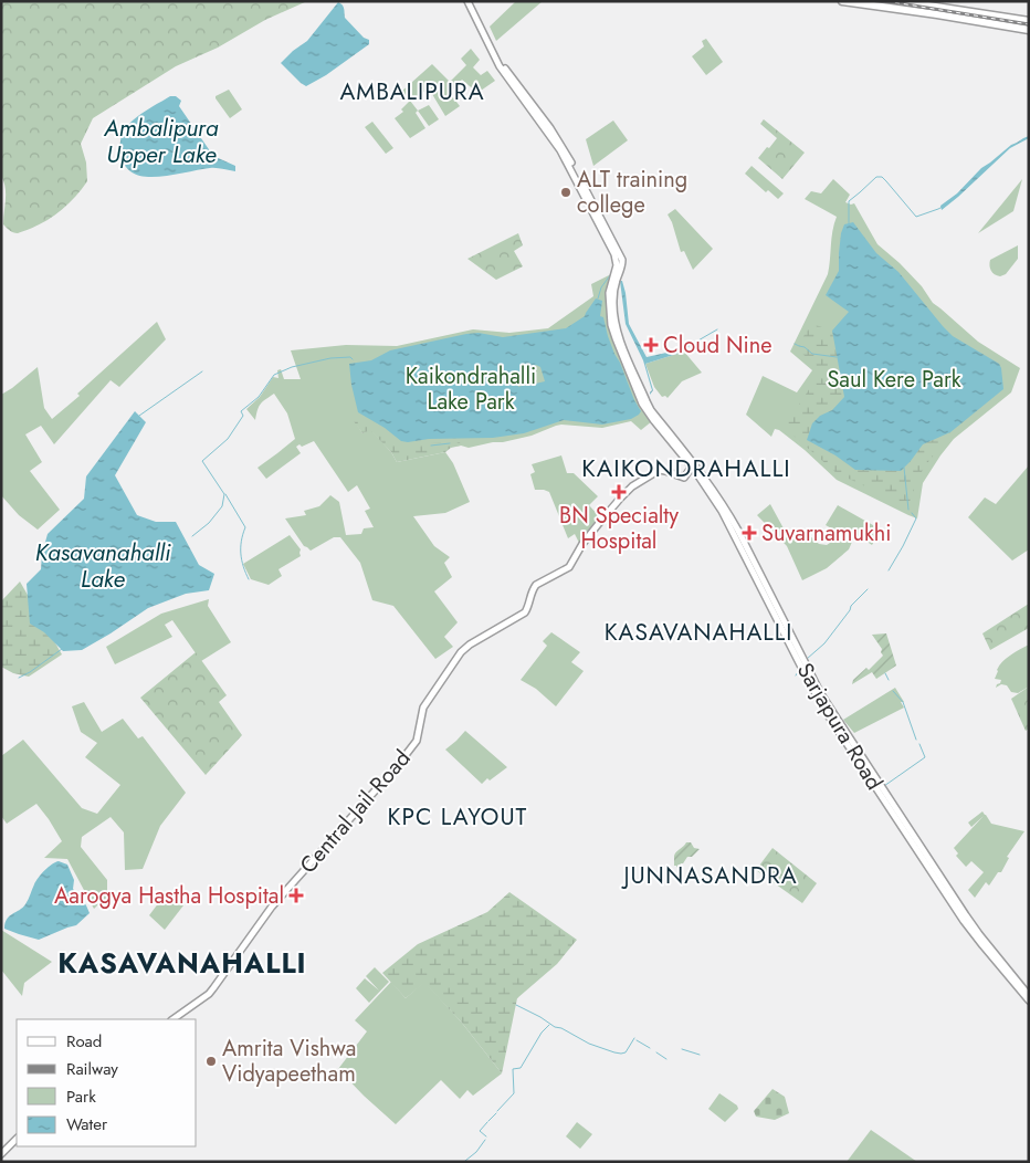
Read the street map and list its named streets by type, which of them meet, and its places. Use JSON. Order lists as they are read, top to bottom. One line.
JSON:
{"streets":{"main road":["Sarjapura Road","Central Jail Road"]},"crossings":[["Sarjapura Road","Central Jail Road"]],"districts":["AMBALIPURA","KAIKONDRAHALLI","KASAVANAHALLI","KPC LAYOUT","JUNNASANDRA","KASAVANAHALLI"],"water":["Ambalipura Upper Lake","Kasavanahalli Lake"],"parks":["Kaikondrahalli Lake Park","Saul Kere Park"],"places":{"other":["ALT training college","Amrita Vishwa Vidyapeetham"],"health":["Cloud Nine","BN Specialty Hospital","Suvarnamukhi","Aarogya Hastha Hospital"]},"legend":["Road","Railway","Park","Water"]}
